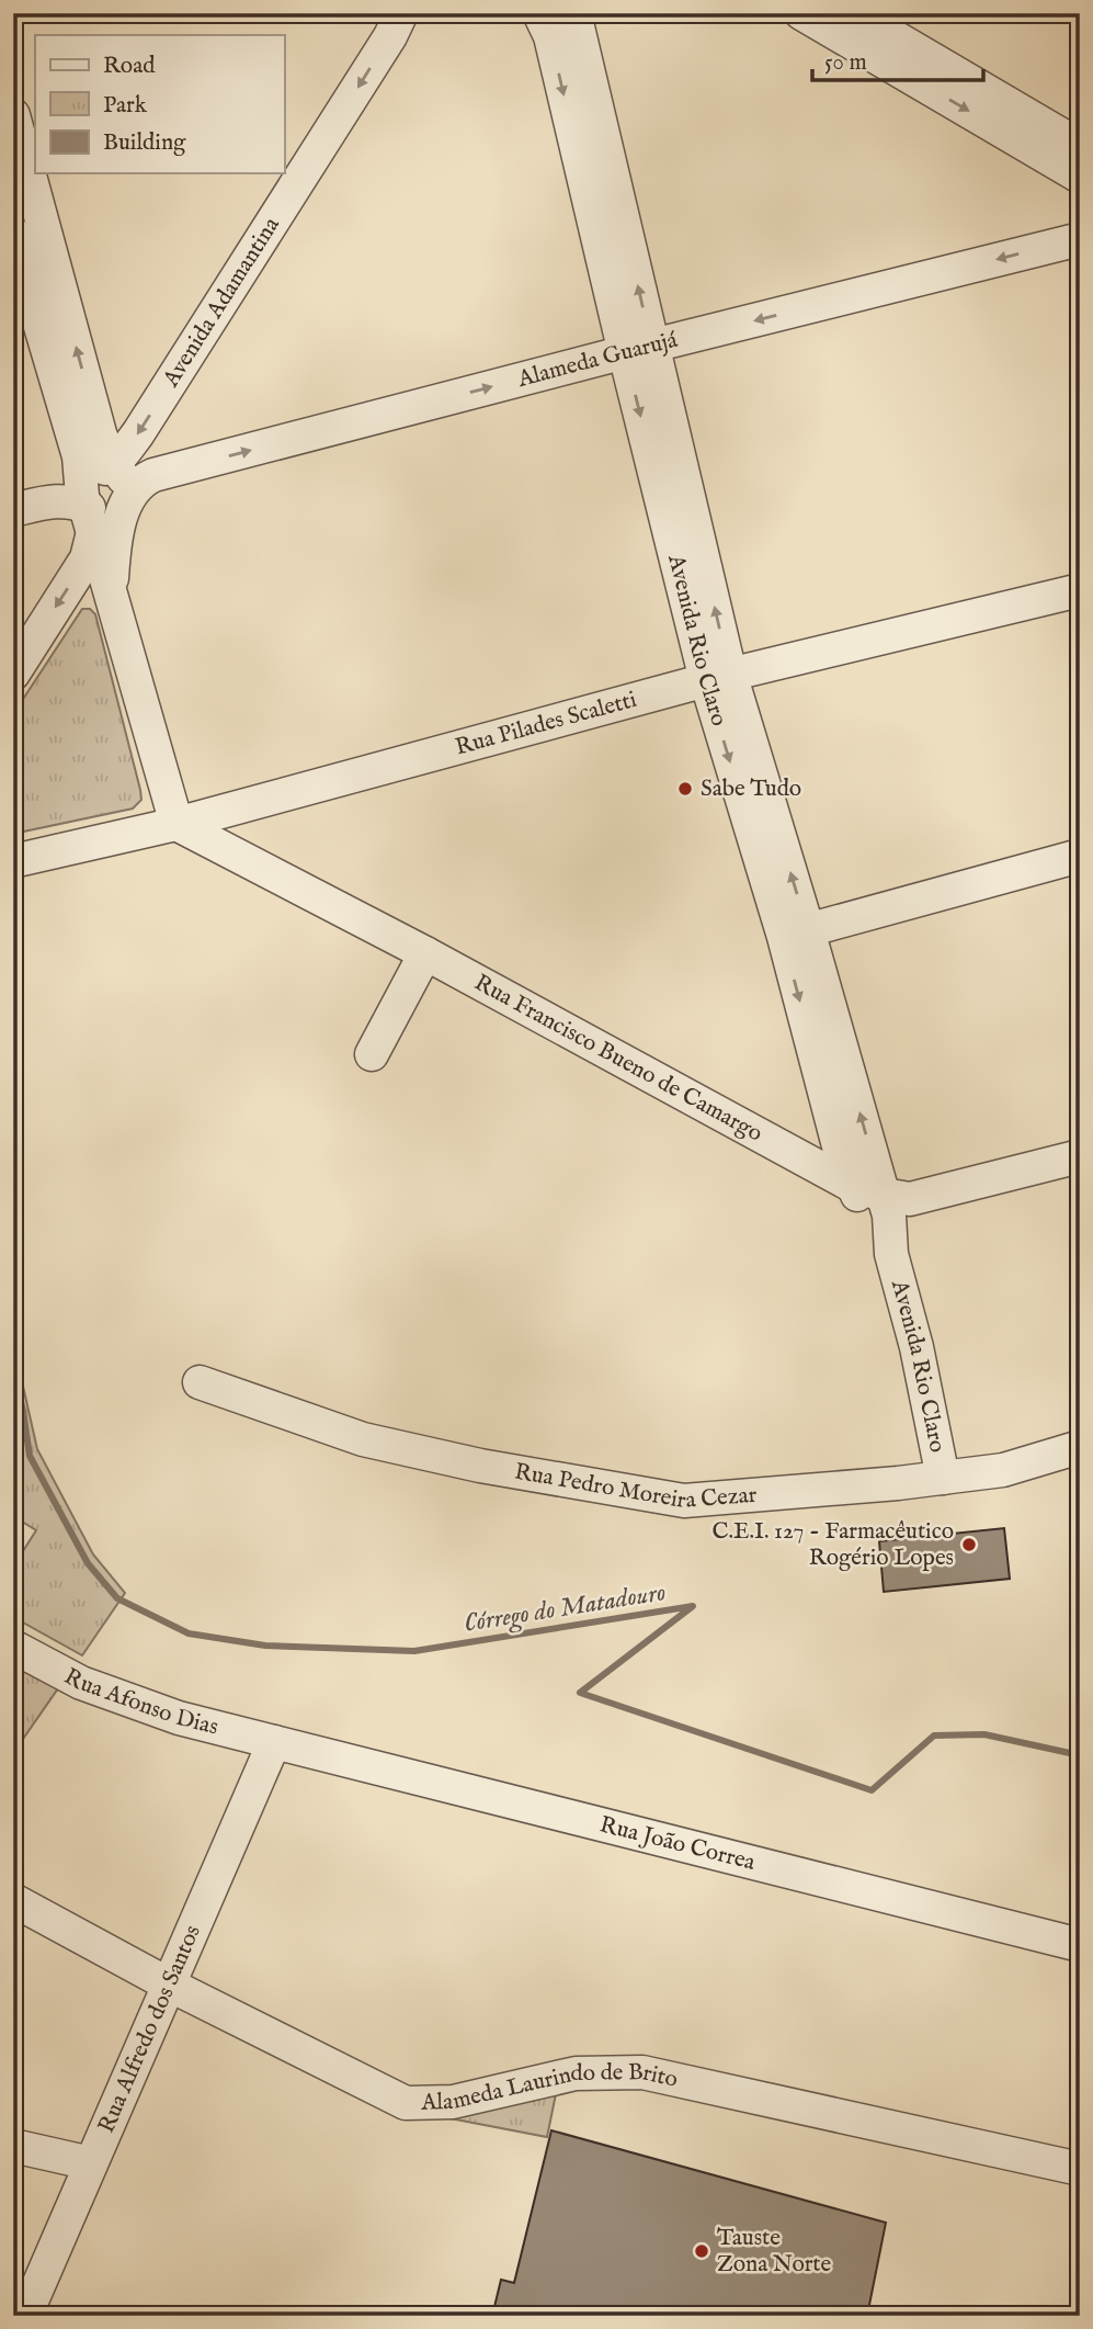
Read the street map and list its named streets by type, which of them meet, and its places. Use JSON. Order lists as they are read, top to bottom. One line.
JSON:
{"streets":{"street":["Avenida Adamantina","Alameda Guarujá","Avenida Rio Claro","Rua Pilades Scaletti","Rua Francisco Bueno de Camargo","Rua Pedro Moreira Cezar","Rua Afonso Dias","Rua João Correa","Rua Alfredo dos Santos","Alameda Laurindo de Brito"]},"crossings":[["Avenida Adamantina","Alameda Guarujá"],["Alameda Guarujá","Avenida Rio Claro"],["Avenida Rio Claro","Rua Pilades Scaletti"],["Avenida Rio Claro","Rua Francisco Bueno de Camargo"],["Avenida Rio Claro","Rua Pedro Moreira Cezar"],["Rua Pilades Scaletti","Rua Francisco Bueno de Camargo"],["Rua Afonso Dias","Rua João Correa"],["Rua Afonso Dias","Rua Alfredo dos Santos"],["Rua João Correa","Rua Alfredo dos Santos"],["Rua Alfredo dos Santos","Alameda Laurindo de Brito"]],"one_way":["Avenida Adamantina"],"water":["Córrego do Matadouro"],"places":["Sabe Tudo","C.E.I. 127 - Farmacêutico Rogério Lopes","Tauste Zona Norte"],"legend":["Road","Park","Building"],"scale_bar":"50 m"}
